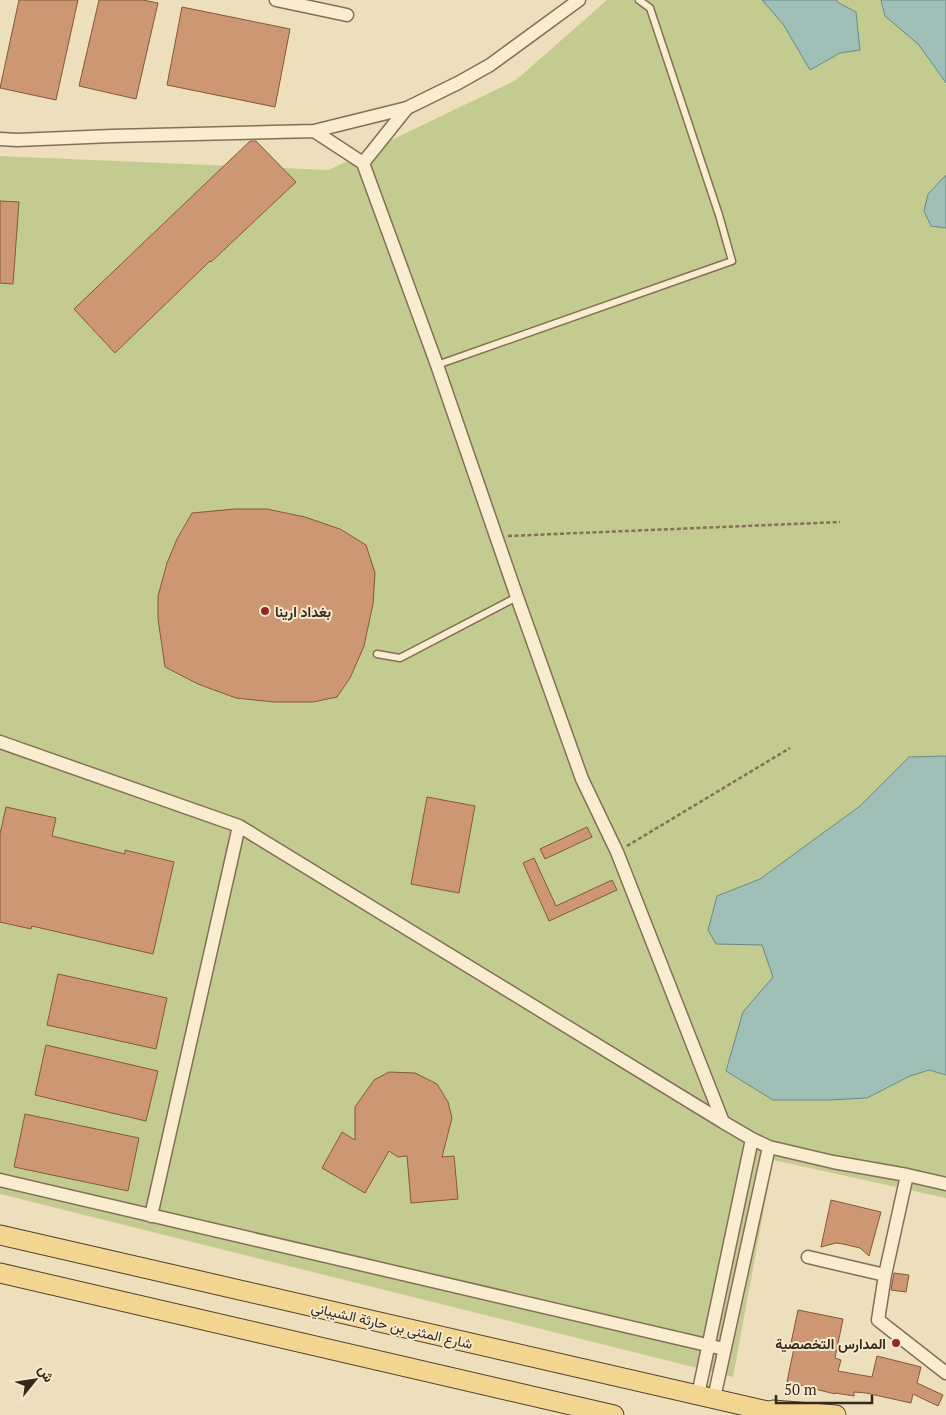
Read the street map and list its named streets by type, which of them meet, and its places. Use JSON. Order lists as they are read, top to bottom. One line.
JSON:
{"streets":{"main road":["شارع المثنى بن حارثة الشيباني"]},"places":["بغداد ارينا","المدارس التخصصية"],"scale_bar":"50 m","north":"top right"}
